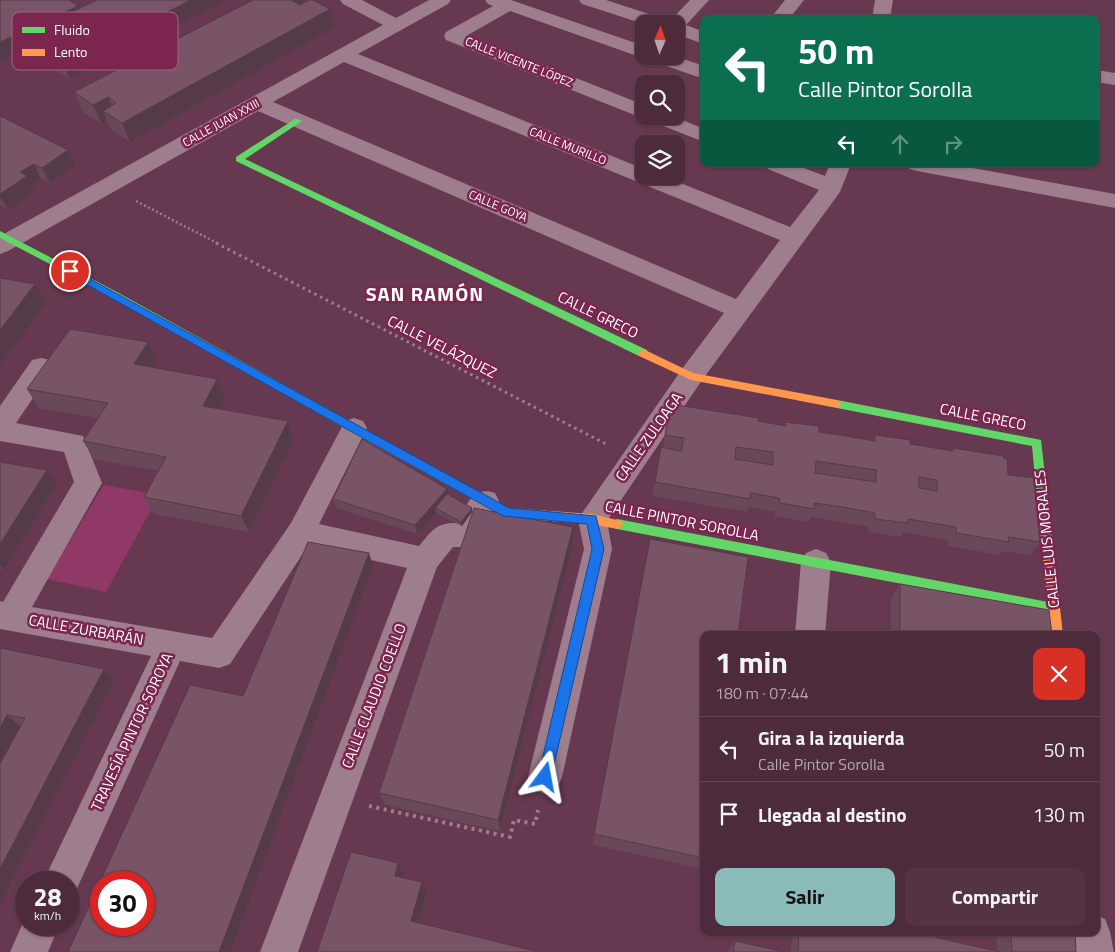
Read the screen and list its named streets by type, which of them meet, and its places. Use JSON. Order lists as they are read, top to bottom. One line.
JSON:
{"streets":{"street":["CALLE VICENTE LÓPEZ","CALLE JUAN XXIII","CALLE MURILLO","CALLE GOYA","CALLE GRECO","CALLE ZULOAGA","CALLE PINTOR SOROLLA","CALLE LUIS MORALES","CALLE ZURBARÁN","CALLE CLAUDIO COELLO","TRAVESÍA PINTOR SOROYA"],"path":["CALLE VELÁZQUEZ"]},"crossings":[["CALLE JUAN XXIII","CALLE MURILLO"],["CALLE JUAN XXIII","CALLE GOYA"],["CALLE JUAN XXIII","CALLE VELÁZQUEZ"],["CALLE JUAN XXIII","CALLE PINTOR SOROLLA"],["CALLE MURILLO","CALLE ZULOAGA"],["CALLE GOYA","CALLE GRECO"],["CALLE GOYA","CALLE ZULOAGA"],["CALLE GRECO","CALLE ZULOAGA"],["CALLE GRECO","CALLE LUIS MORALES"],["CALLE VELÁZQUEZ","CALLE ZULOAGA"],["CALLE ZULOAGA","CALLE PINTOR SOROLLA"],["CALLE PINTOR SOROLLA","CALLE LUIS MORALES"],["CALLE PINTOR SOROLLA","CALLE CLAUDIO COELLO"],["CALLE PINTOR SOROLLA","TRAVESÍA PINTOR SOROYA"],["CALLE ZURBARÁN","TRAVESÍA PINTOR SOROYA"]],"districts":["SAN RAMÓN"],"legend":["Fluido","Lento"],"north":"top","page":{"turn":["50 m","Calle Pintor Sorolla"],"heading":["1 min","180 m · 07:44"],"list":[{"name":"Gira a la izquierda","note":"Calle Pintor Sorolla","value":"50 m"},{"name":"Llegada al destino","value":"130 m"}],"buttons":["Salir","Compartir"],"speed":"28 km/h","limit":"30"}}
